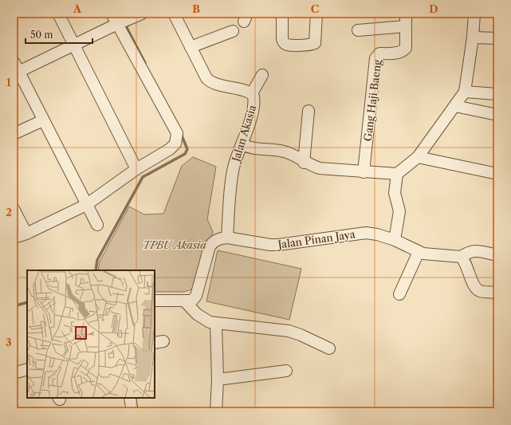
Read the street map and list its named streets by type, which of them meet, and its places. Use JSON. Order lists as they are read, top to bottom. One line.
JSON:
{"streets":{"street":["Gang Haji Baeng","Jalan Akasia","Jalan Pinan Jaya"]},"crossings":[["Jalan Akasia","Jalan Pinan Jaya"]],"parks":["TPBU Akasia"],"scale_bar":"50 m","grid":{"columns":["A","B","C","D"],"rows":["1","2","3"]}}
